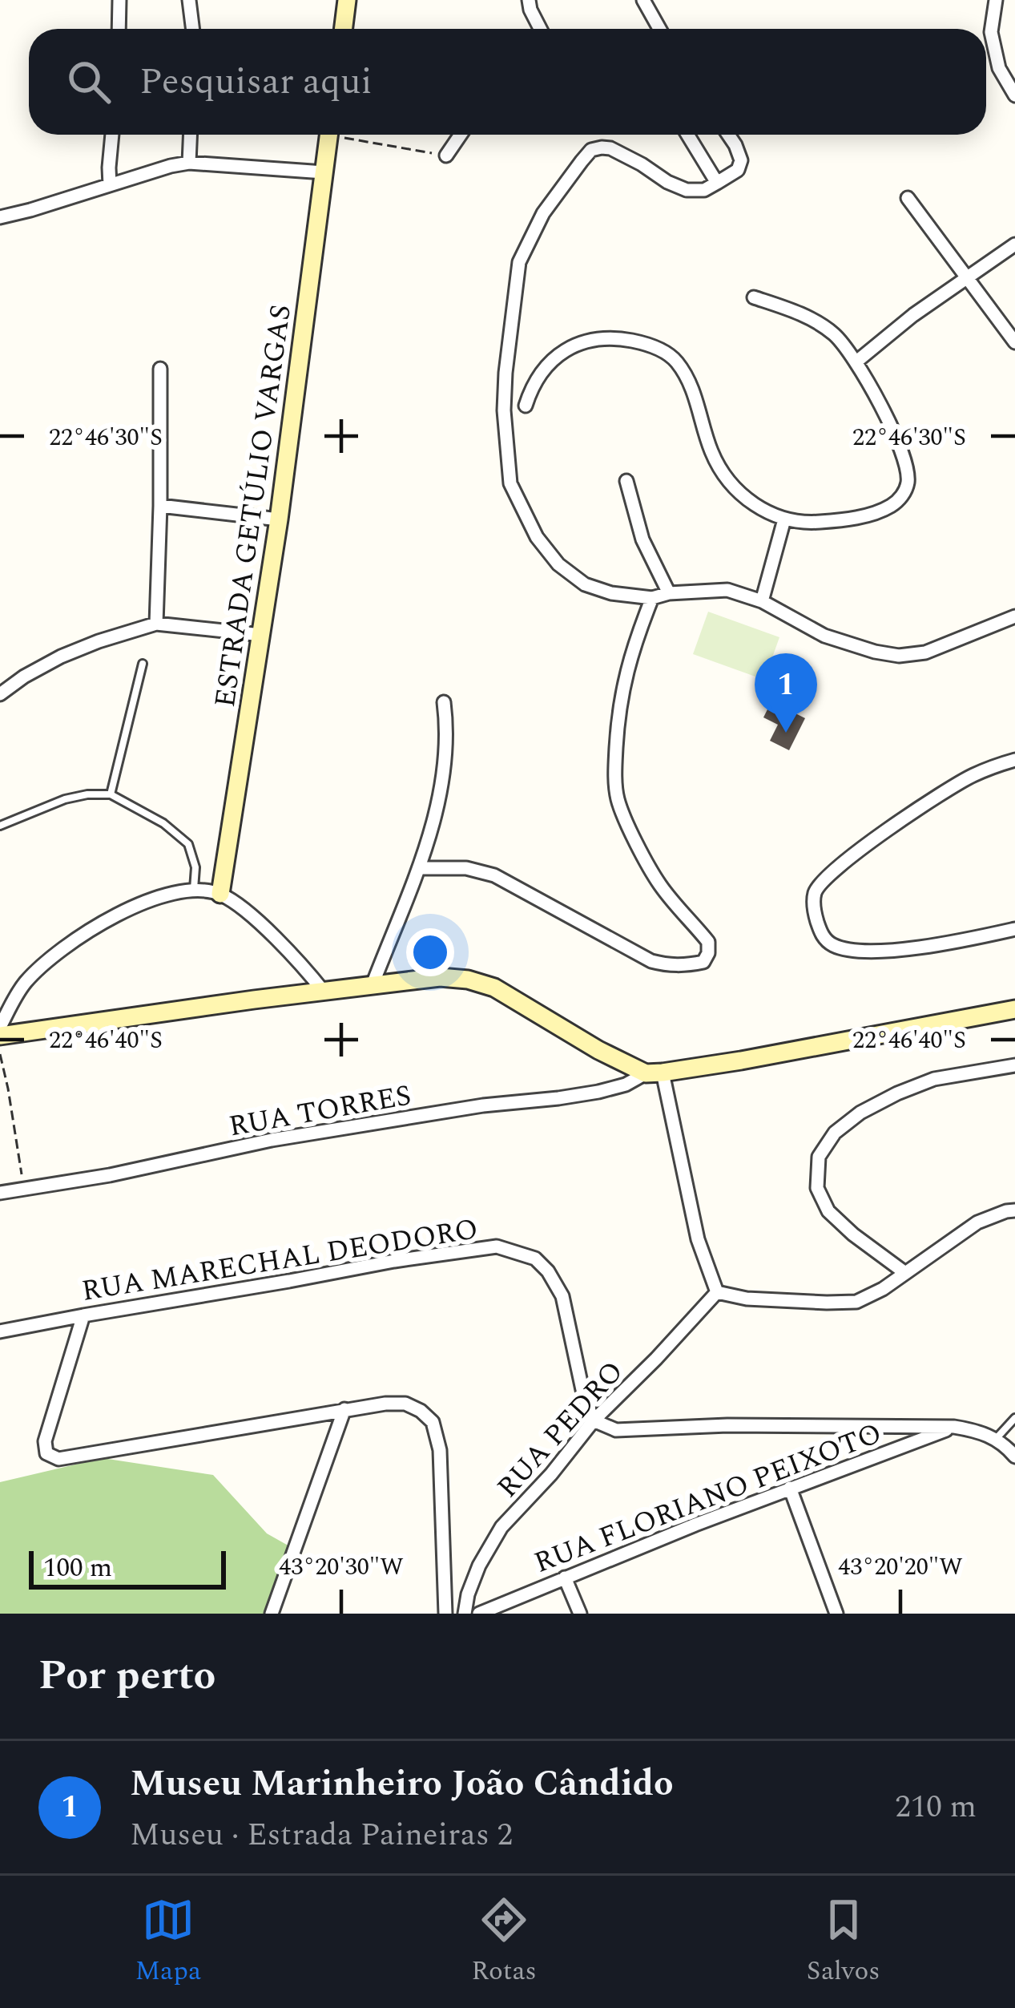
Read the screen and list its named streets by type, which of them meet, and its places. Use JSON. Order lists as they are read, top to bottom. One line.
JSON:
{"streets":{"main road":["ESTRADA GETÚLIO VARGAS"],"street":["RUA TORRES","RUA MARECHAL DEODORO","RUA PEDRO","RUA FLORIANO PEIXOTO"]},"crossings":[["RUA MARECHAL DEODORO","RUA PEDRO"]],"scale_bar":"100 m","page":{"search":"Pesquisar aqui","pins":"1","scale":"100 m","heading":"Por perto","list":[{"mark":"1","name":"Museu Marinheiro João Cândido","note":"Museu · Estrada Paineiras 2","value":"210 m"}],"nav":["Mapa","Rotas","Salvos"]},"coordinates":["22°46'30\"S","22°46'40\"S","43°20'30\"W","43°20'20\"W"]}
